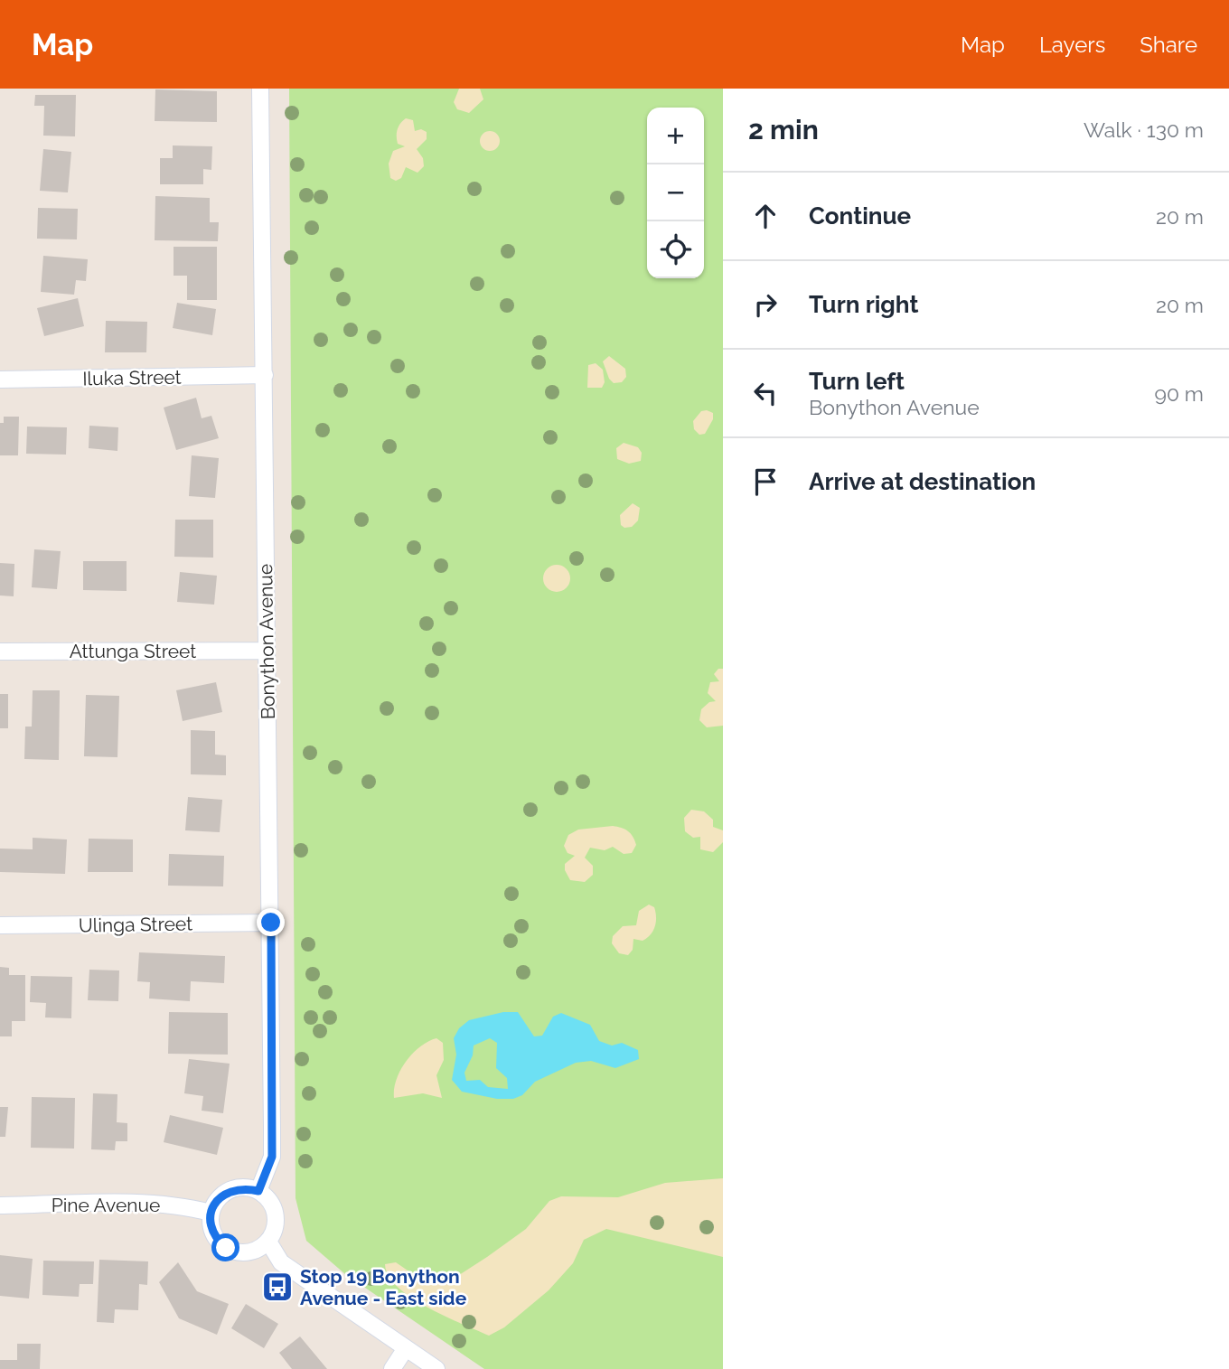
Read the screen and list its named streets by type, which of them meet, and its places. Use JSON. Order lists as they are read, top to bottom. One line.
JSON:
{"streets":{"street":["Iluka Street","Bonython Avenue","Attunga Street","Ulinga Street","Pine Avenue"]},"crossings":[["Iluka Street","Bonython Avenue"],["Bonython Avenue","Attunga Street"],["Bonython Avenue","Ulinga Street"],["Bonython Avenue","Pine Avenue"]],"places":{"bus stop":["Stop 19 Bonython Avenue - East side"]},"page":{"header":"Map","nav":["Map","Layers","Share"],"heading":["2 min","Walk · 130 m"],"map_buttons":["+","−"],"list":[["Continue","20 m"],["Turn right","20 m"],["Turn left","Bonython Avenue","90 m"],"Arrive at destination"]}}
